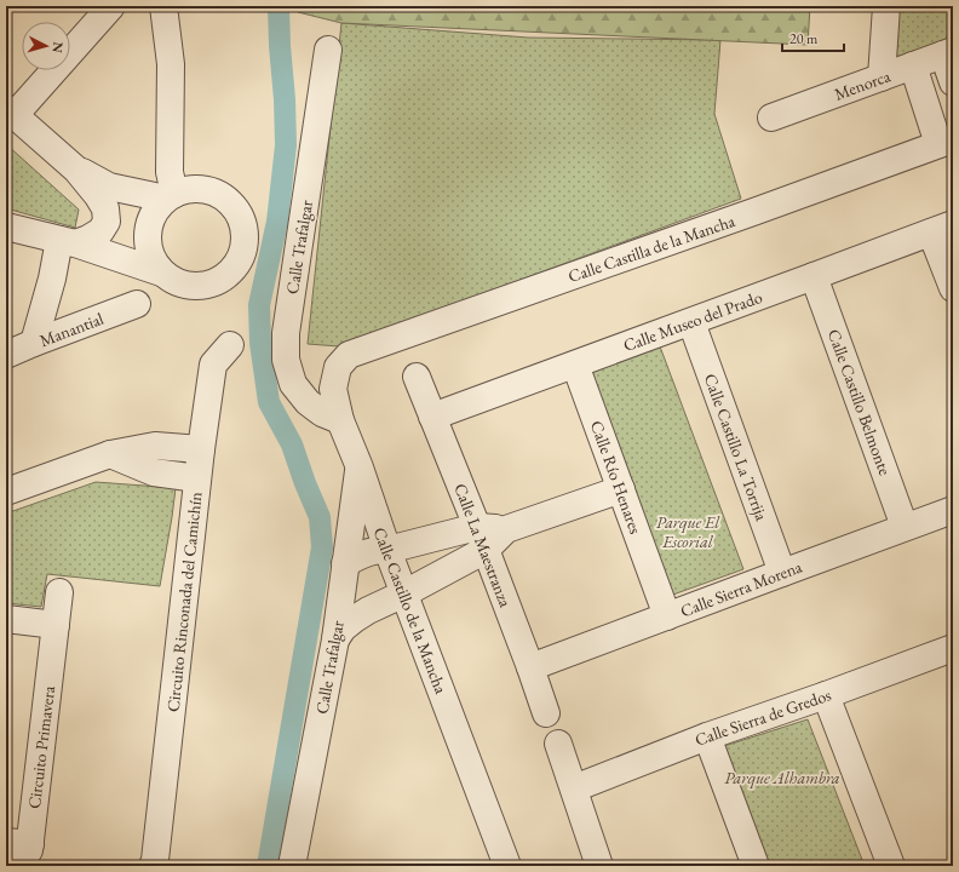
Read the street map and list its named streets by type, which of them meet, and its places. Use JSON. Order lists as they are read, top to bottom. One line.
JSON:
{"streets":{"street":["Menorca","Calle Trafalgar","Calle Castilla de la Mancha","Calle Museo del Prado","Manantial","Calle Castillo Belmonte","Calle Castillo La Torrija","Calle Río Henares","Calle La Maestranza","Calle Sierra Morena","Circuito Rinconada del Camichín","Calle Castillo de la Mancha","Calle Sierra de Gredos","Circuito Primavera"]},"crossings":[["Calle Trafalgar","Calle Castillo de la Mancha"],["Calle Castilla de la Mancha","Calle Castillo de la Mancha"],["Calle Museo del Prado","Calle Castillo Belmonte"],["Calle Museo del Prado","Calle Castillo La Torrija"],["Calle Museo del Prado","Calle Río Henares"],["Calle Museo del Prado","Calle La Maestranza"],["Calle Castillo Belmonte","Calle Sierra Morena"],["Calle Castillo La Torrija","Calle Sierra Morena"],["Calle Río Henares","Calle Sierra Morena"],["Calle La Maestranza","Calle Sierra Morena"]],"parks":["Parque El Escorial","Parque Alhambra"],"scale_bar":"20 m","north":"right"}
